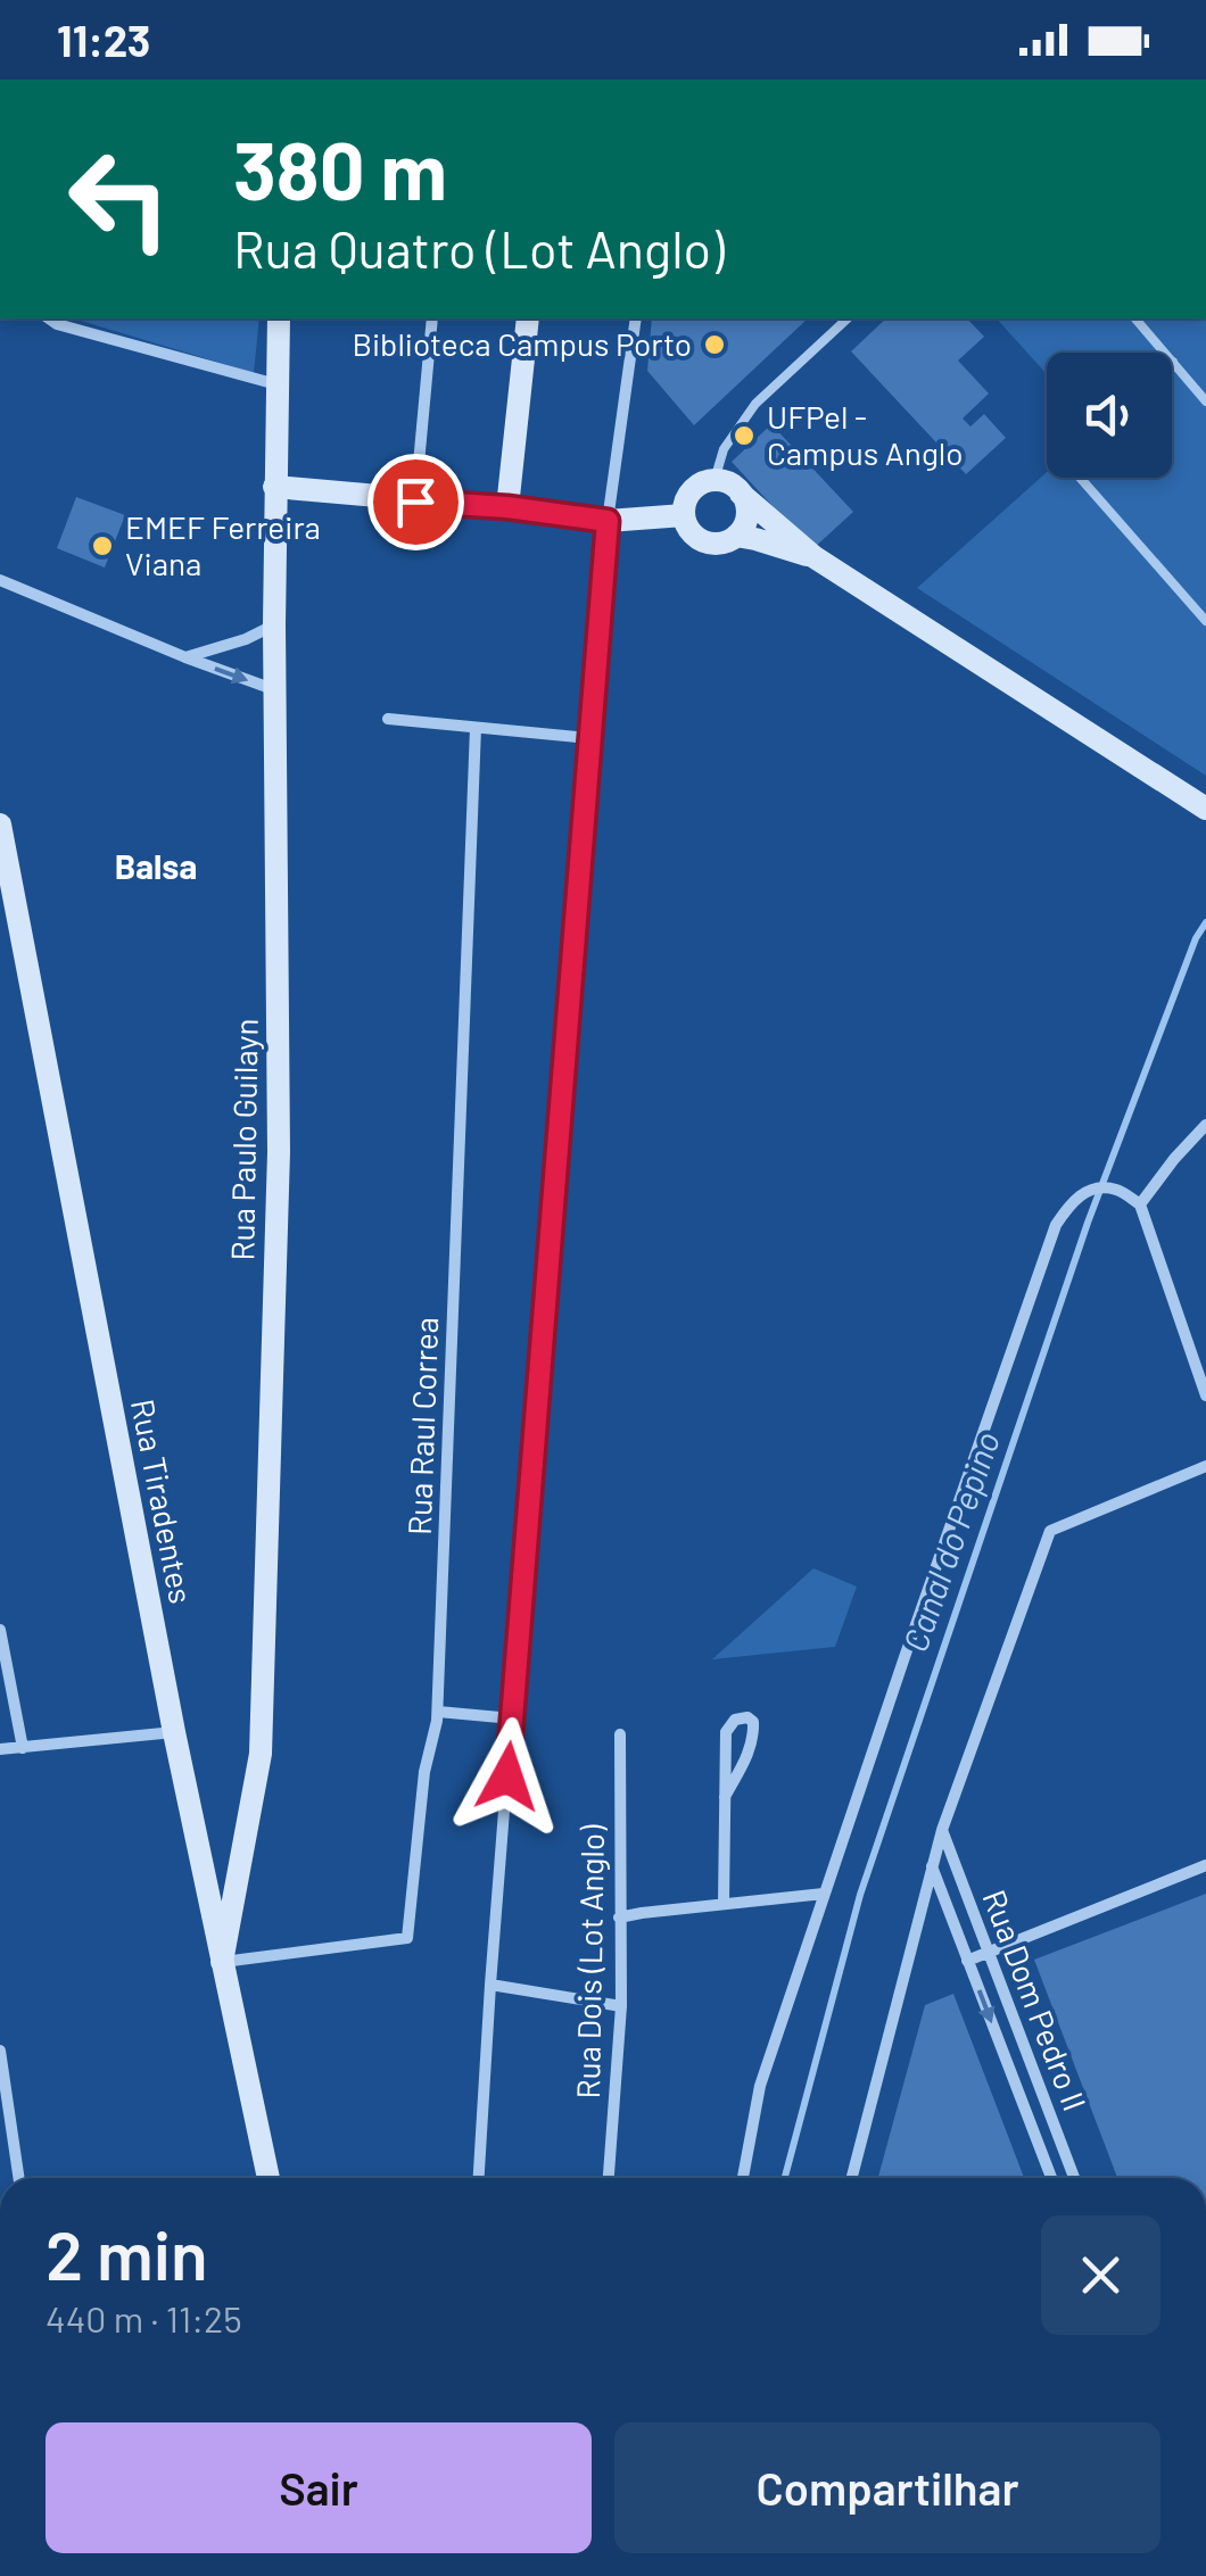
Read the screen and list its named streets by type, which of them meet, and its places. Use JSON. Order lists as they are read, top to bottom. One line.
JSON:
{"streets":{"street":["Rua Paulo Guilayn","Rua Raul Correa","Rua Tiradentes","Rua Dois (Lot Anglo)","Rua Dom Pedro II"]},"crossings":[["Rua Paulo Guilayn","Rua Raul Correa"],["Rua Paulo Guilayn","Rua Tiradentes"],["Rua Raul Correa","Rua Tiradentes"]],"districts":["Balsa"],"water":["Canal do Pepino"],"places":["Biblioteca Campus Porto","UFPel - Campus Anglo","EMEF Ferreira Viana"],"page":{"status":"11:23","turn":["380 m","Rua Quatro (Lot Anglo)"],"heading":["2 min","440 m · 11:25"],"buttons":["Sair","Compartilhar"]}}
